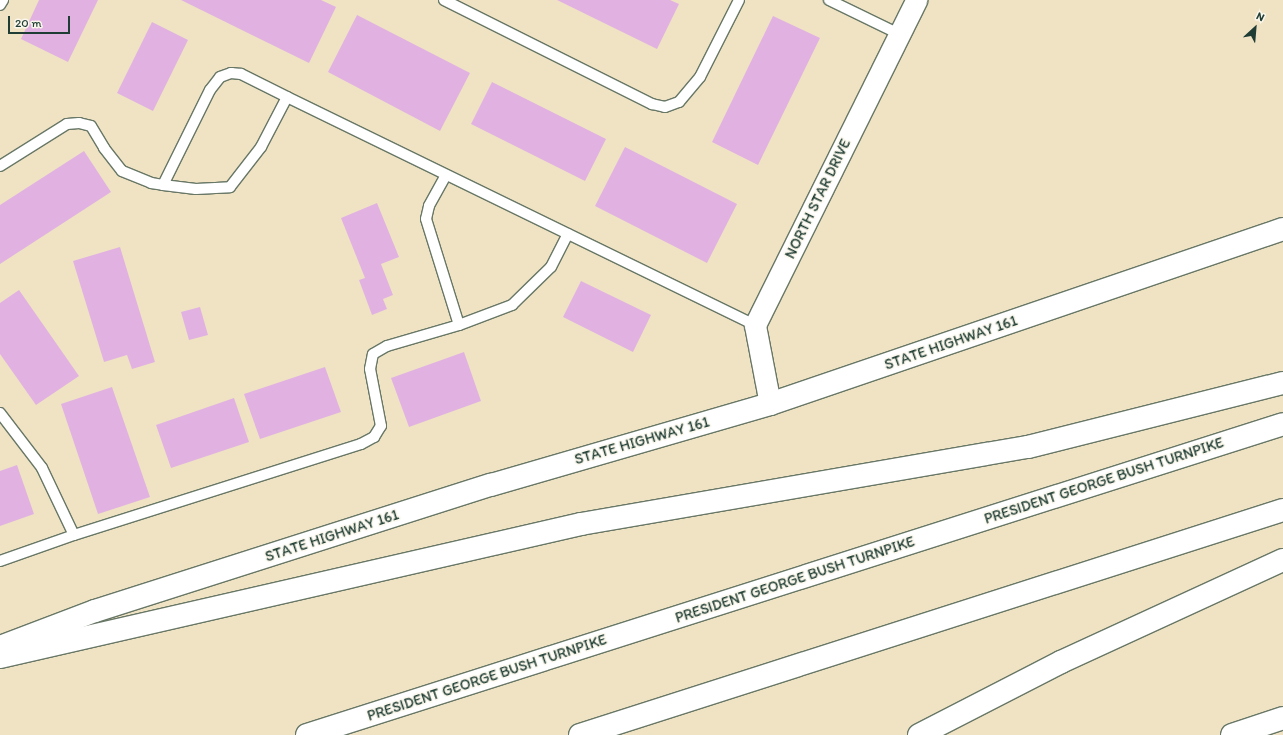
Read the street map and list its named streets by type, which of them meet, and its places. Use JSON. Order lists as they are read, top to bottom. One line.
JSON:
{"streets":{"main road":["STATE HIGHWAY 161","PRESIDENT GEORGE BUSH TURNPIKE"],"street":["NORTH STAR DRIVE"]},"scale_bar":"20 m","north":"top right"}
